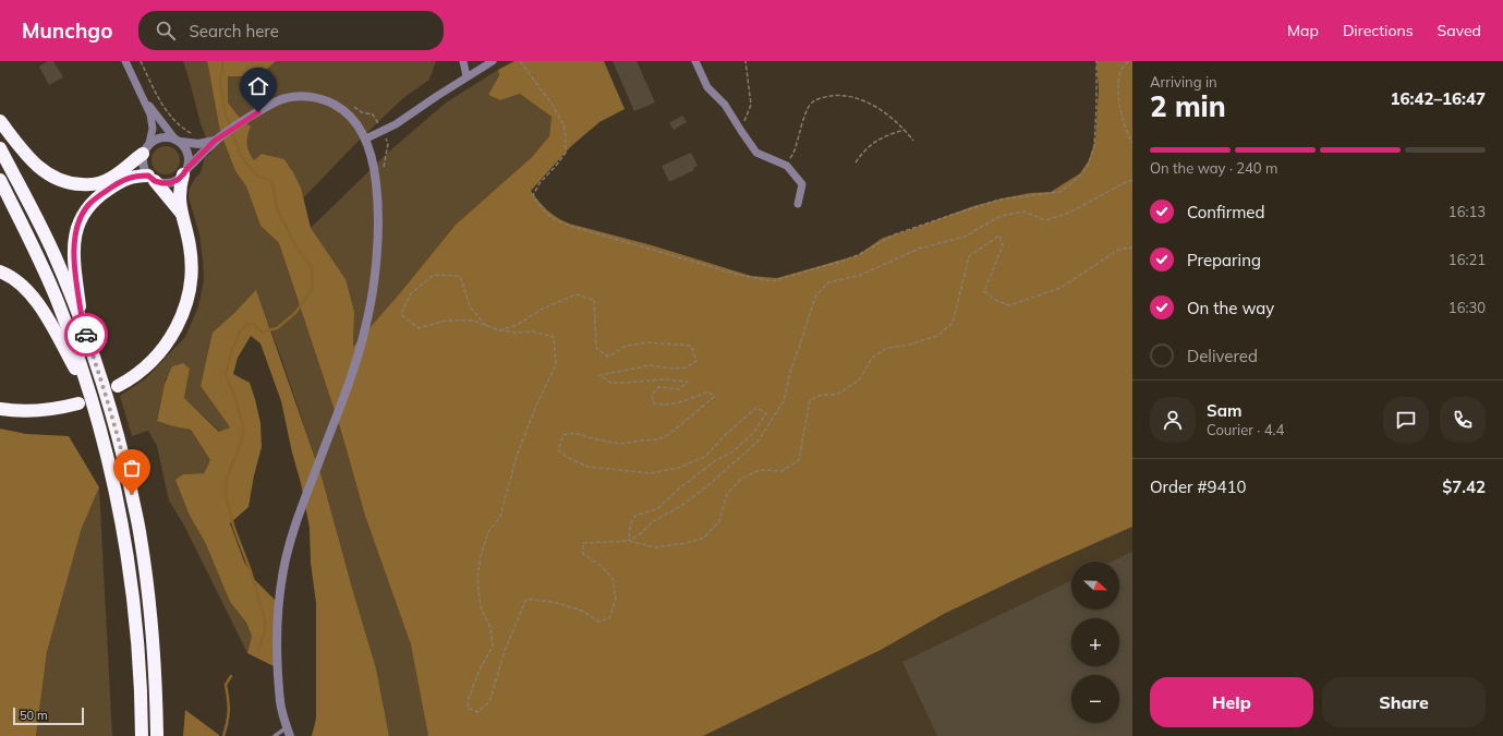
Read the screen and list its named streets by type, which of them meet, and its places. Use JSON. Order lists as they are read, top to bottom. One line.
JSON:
{"scale_bar":"50 m","north":"right","page":{"header":"Munchgo","search":"Search here","nav":["Map","Directions","Saved"],"heading":["2 min","Arriving in","16:42–16:47"],"panel":["Sam","Courier · 4.4","Order #9410","$7.42"],"bar":"On the way · 240 m","list":[["Confirmed","16:13"],["Preparing","16:21"],["On the way","16:30"],"Delivered"],"map_buttons":["+","−"],"buttons":["Help","Share"],"scale":"50 m"}}
